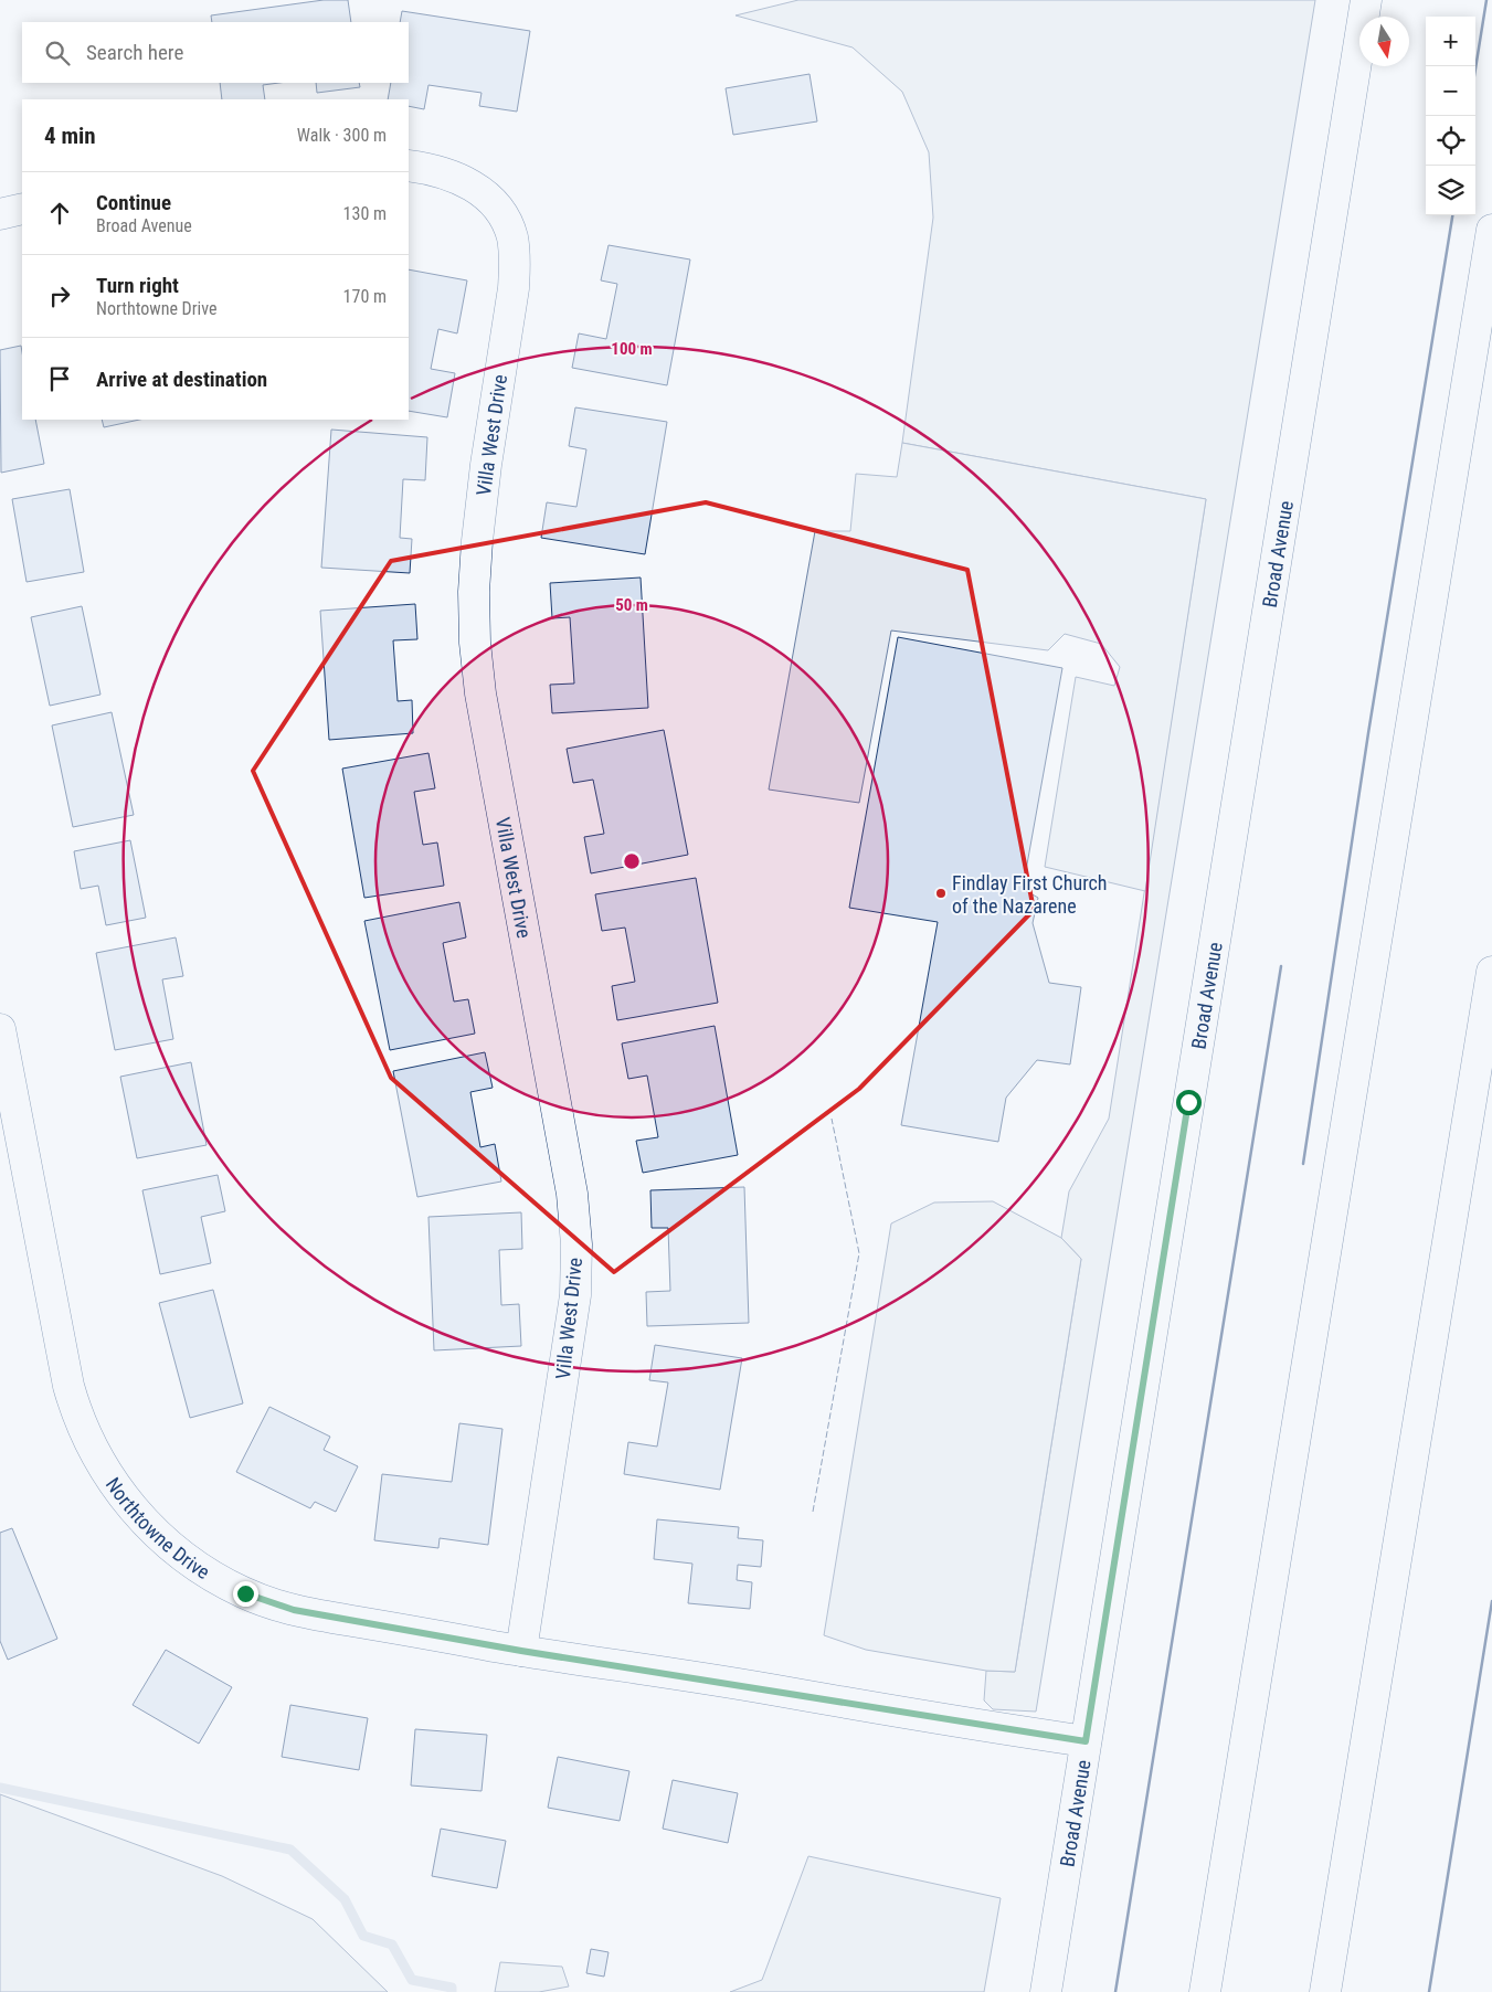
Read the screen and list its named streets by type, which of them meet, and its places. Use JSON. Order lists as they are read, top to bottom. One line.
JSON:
{"streets":{"main road":["Villa West Drive","Broad Avenue","Northtowne Drive"]},"crossings":[["Villa West Drive","Northtowne Drive"],["Broad Avenue","Northtowne Drive"]],"places":["Findlay First Church of the Nazarene"],"north":"bottom","page":{"map_buttons":["+","−"],"search":"Search here","heading":["4 min","Walk · 300 m"],"list":[["Continue","Broad Avenue","130 m"],["Turn right","Northtowne Drive","170 m"],"Arrive at destination"]},"rings":["100 m","50 m"]}
